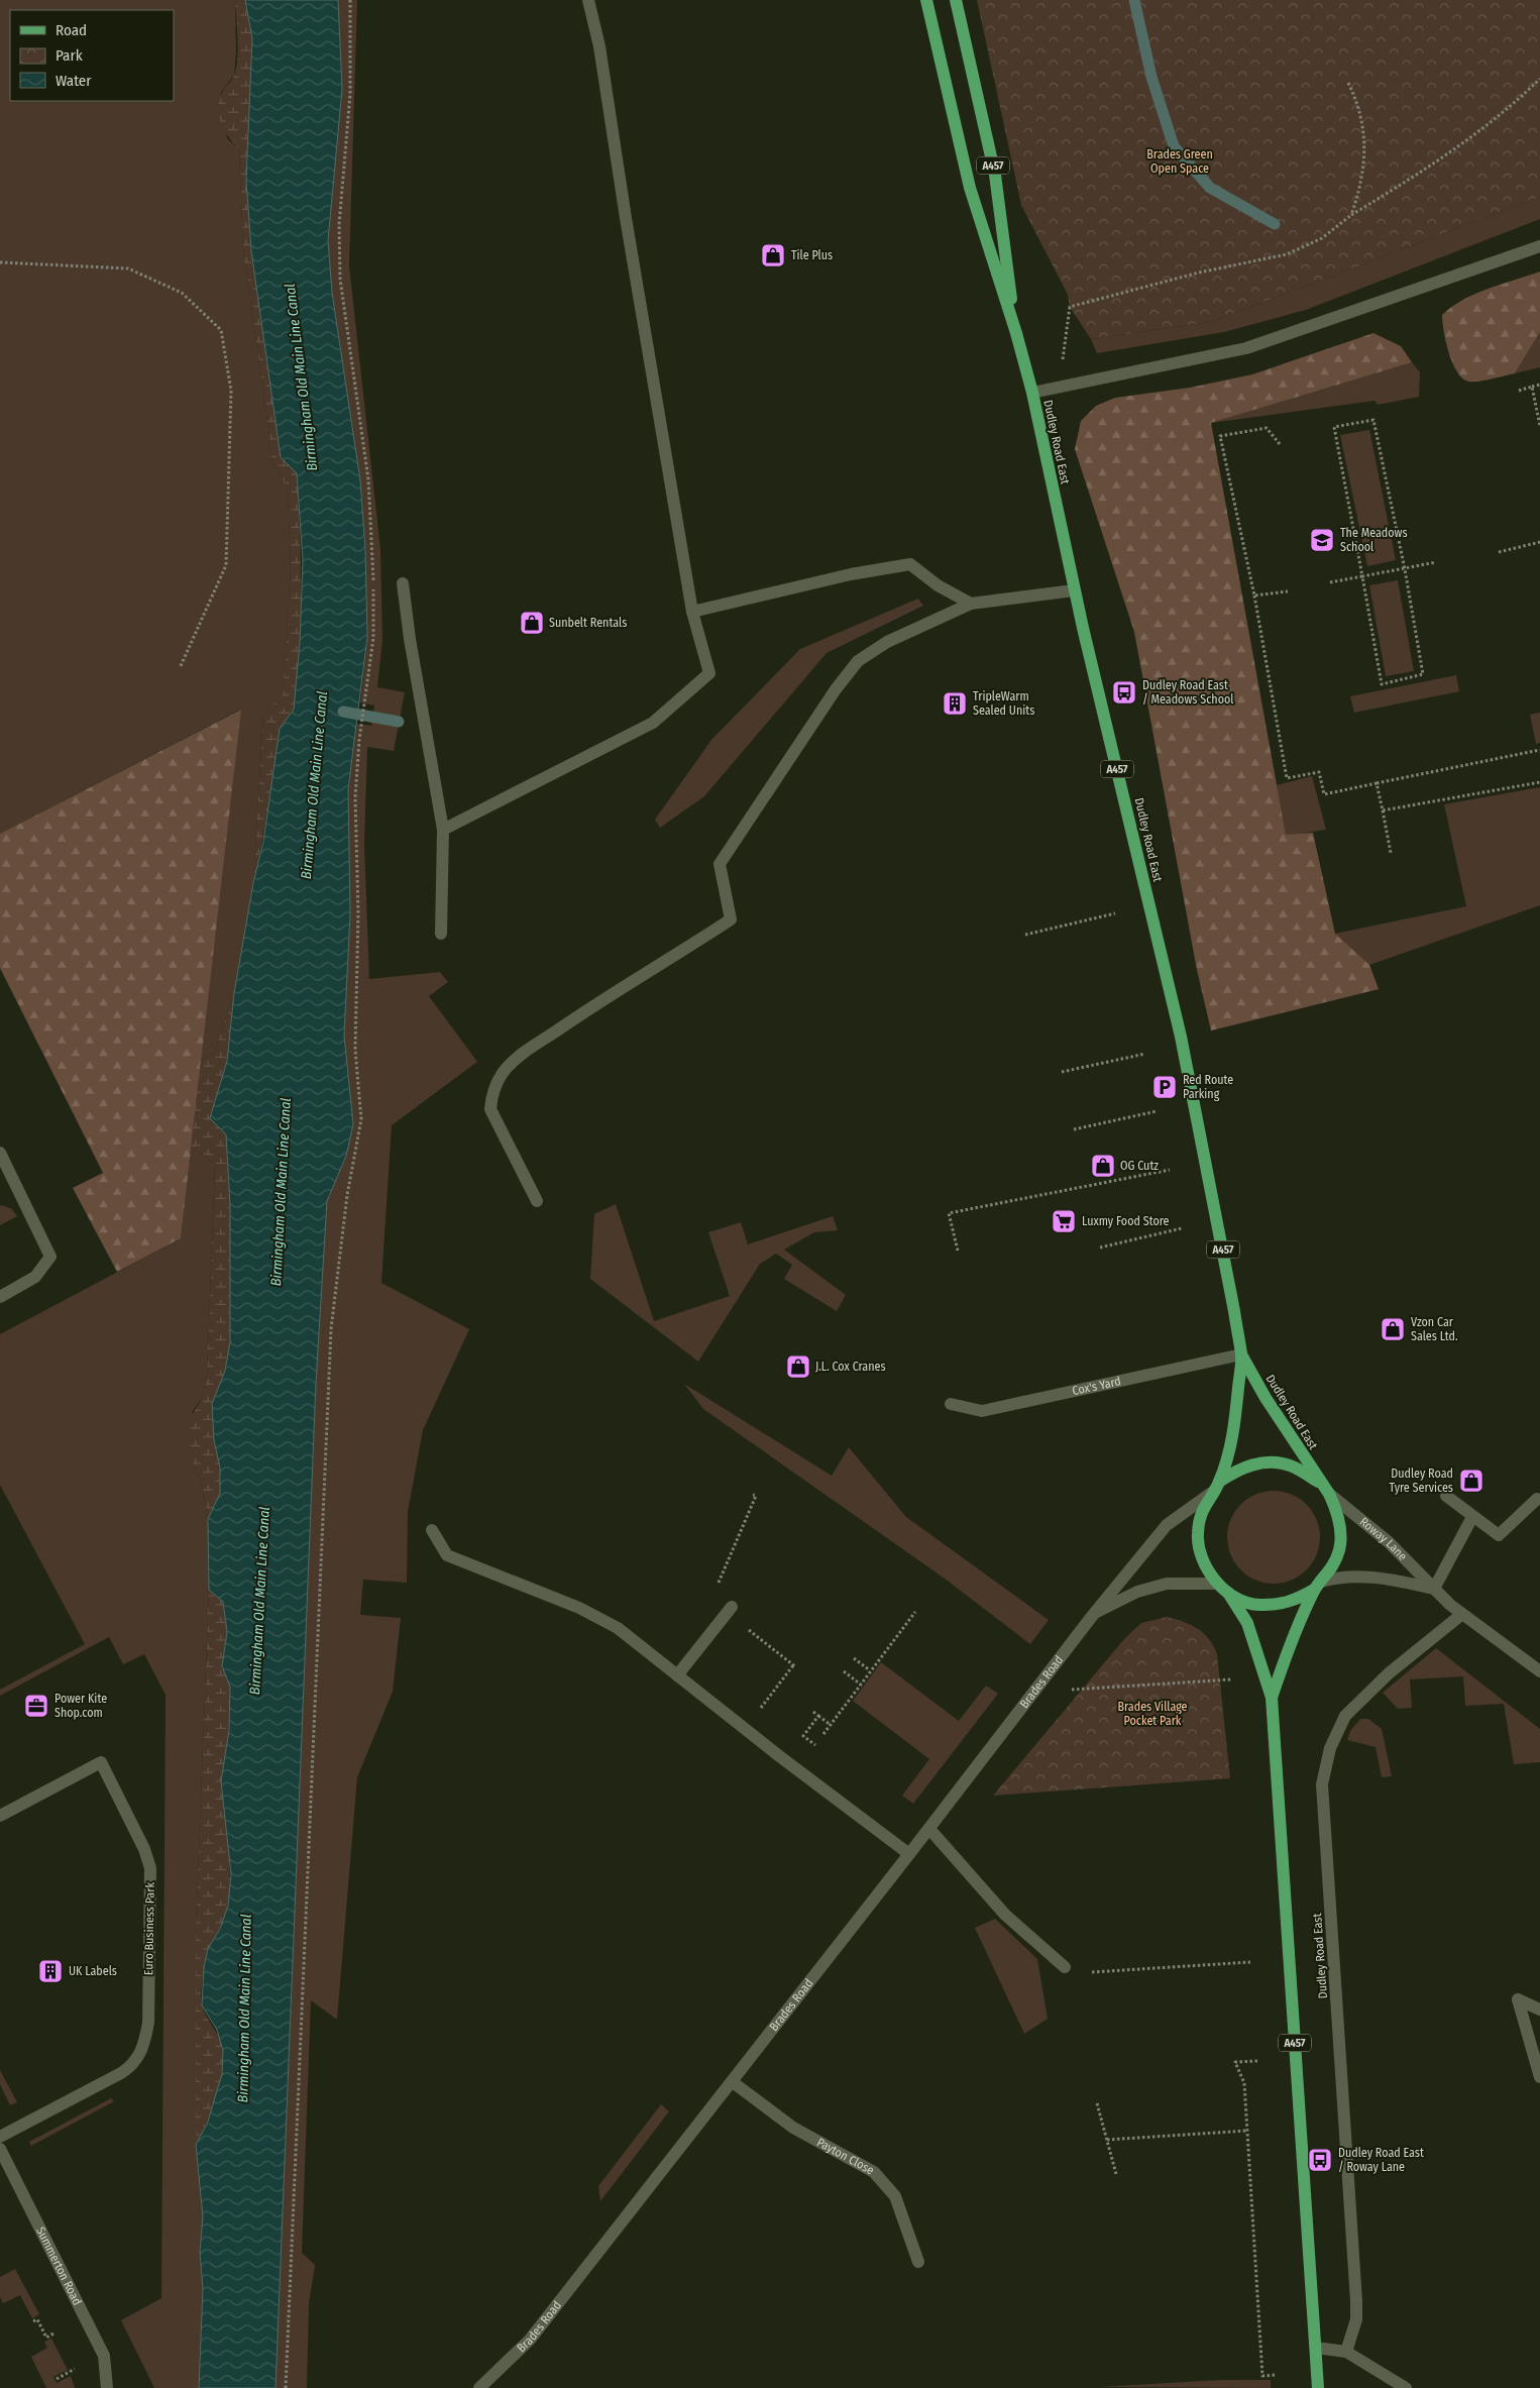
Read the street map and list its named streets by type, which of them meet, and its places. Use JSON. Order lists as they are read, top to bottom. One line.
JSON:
{"streets":{"main road":["A457","Dudley Road East"],"street":["Cox's Yard","Roway Lane","Brades Road","Euro Business Park","Payton Close","Summerton Road"]},"crossings":[["Dudley Road East","Cox's Yard"],["Dudley Road East","Roway Lane"],["Dudley Road East","Brades Road"],["Roway Lane","Brades Road"],["Brades Road","Payton Close"]],"water":["Birmingham Old Main Line Canal"],"parks":["Brades Green Open Space","Brades Village Pocket Park"],"places":{"shop":["Tile Plus","Sunbelt Rentals","OG Cutz","Vzon Car Sales Ltd.","J.L. Cox Cranes","Dudley Road Tyre Services"],"school or university":["The Meadows School"],"bus stop":["Dudley Road East / Meadows School","Dudley Road East / Roway Lane"],"building":["TripleWarm Sealed Units","UK Labels"],"parking":["Red Route Parking"],"supermarket":["Luxmy Food Store"],"office":["Power Kite Shop.com"]},"legend":["Road","Park","Water"]}
